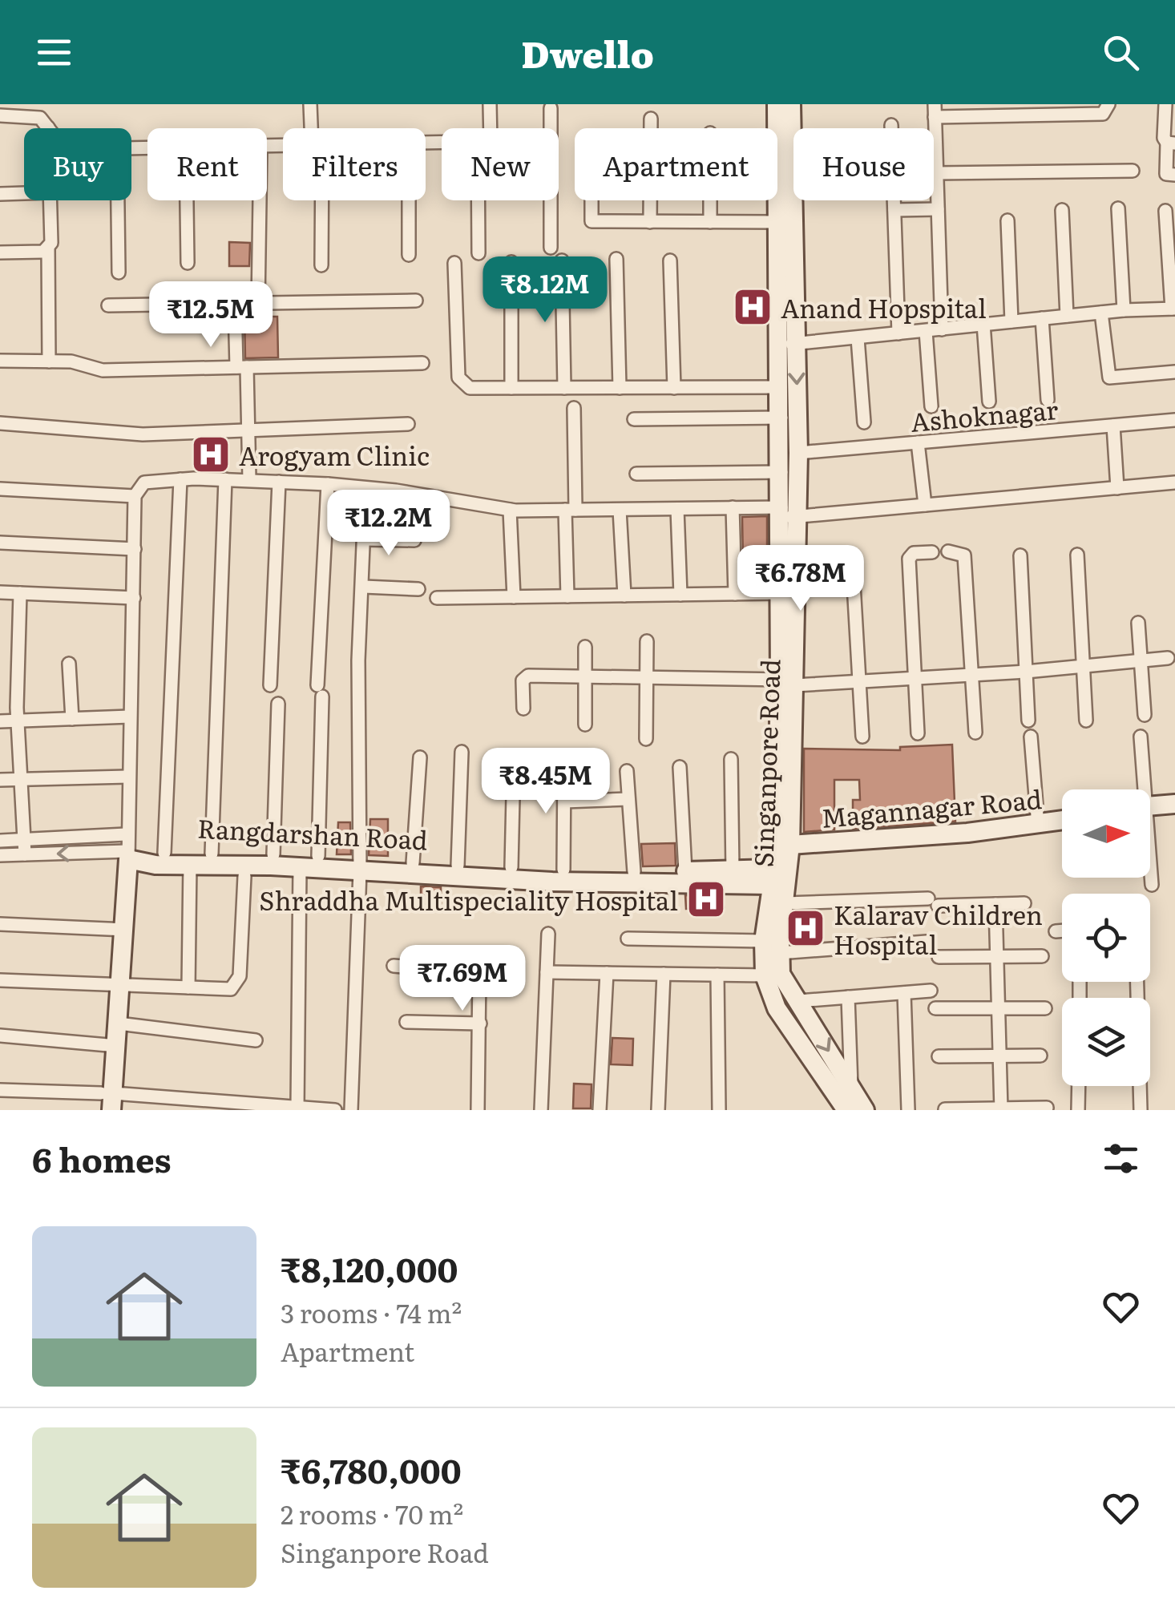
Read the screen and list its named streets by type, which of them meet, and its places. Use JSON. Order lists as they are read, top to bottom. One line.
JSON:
{"streets":{"main road":["Singanpore Road","Magannagar Road","Rangdarshan Road"],"street":["Ashoknagar"]},"crossings":[["Ashoknagar","Singanpore Road"],["Singanpore Road","Magannagar Road"],["Singanpore Road","Rangdarshan Road"]],"places":{"hospital":["Anand Hopspital","Arogyam Clinic","Shraddha Multispeciality Hospital","Kalarav Children Hospital"]},"north":"right","page":{"header":"Dwello","chip":["Buy","Rent","Filters","New","Apartment","House"],"price":["₹8.12M","₹12.5M","₹12.2M","₹6.78M","₹8.45M","₹7.69M"],"heading":"6 homes","list":[{"name":"₹8,120,000","note":"3 rooms · 74 m² · Apartment"},{"name":"₹6,780,000","note":"2 rooms · 70 m² · Singanpore Road"}]}}
